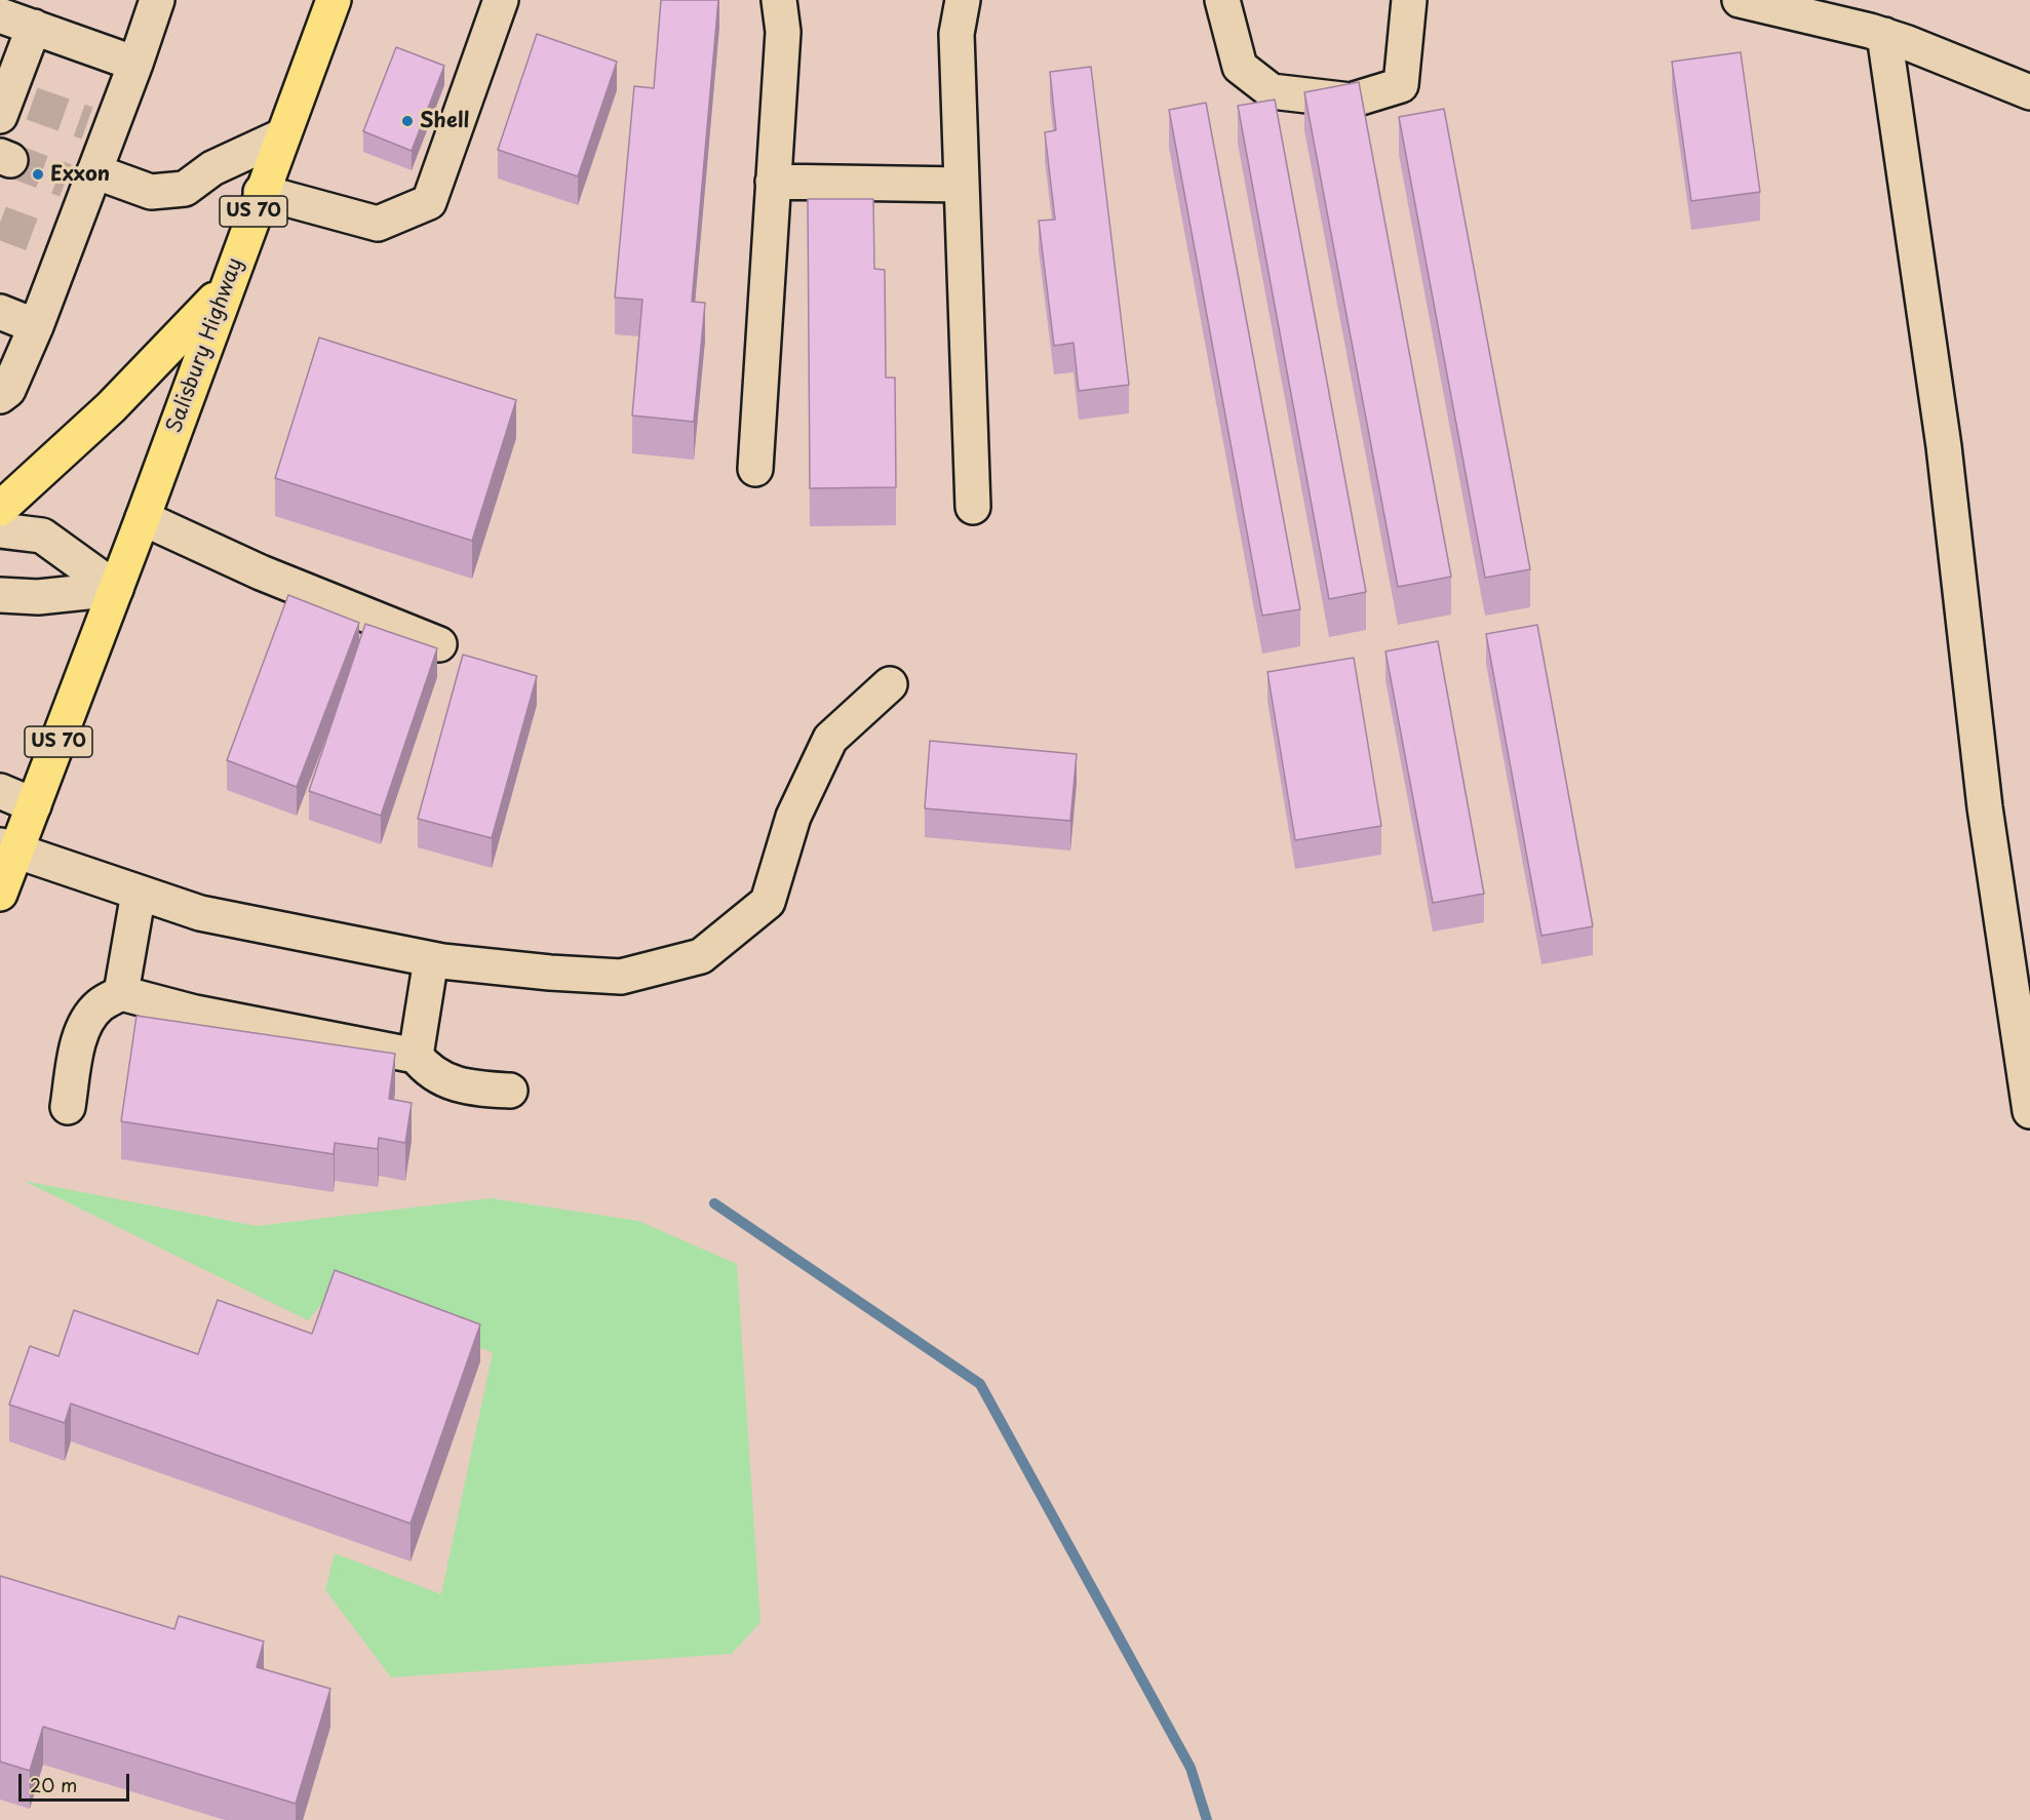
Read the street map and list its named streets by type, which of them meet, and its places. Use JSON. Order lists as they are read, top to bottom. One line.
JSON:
{"streets":{"highway":["US 70","Salisbury Highway"]},"crossings":[["US 70","Salisbury Highway"]],"places":["Shell","Exxon"],"scale_bar":"20 m"}
